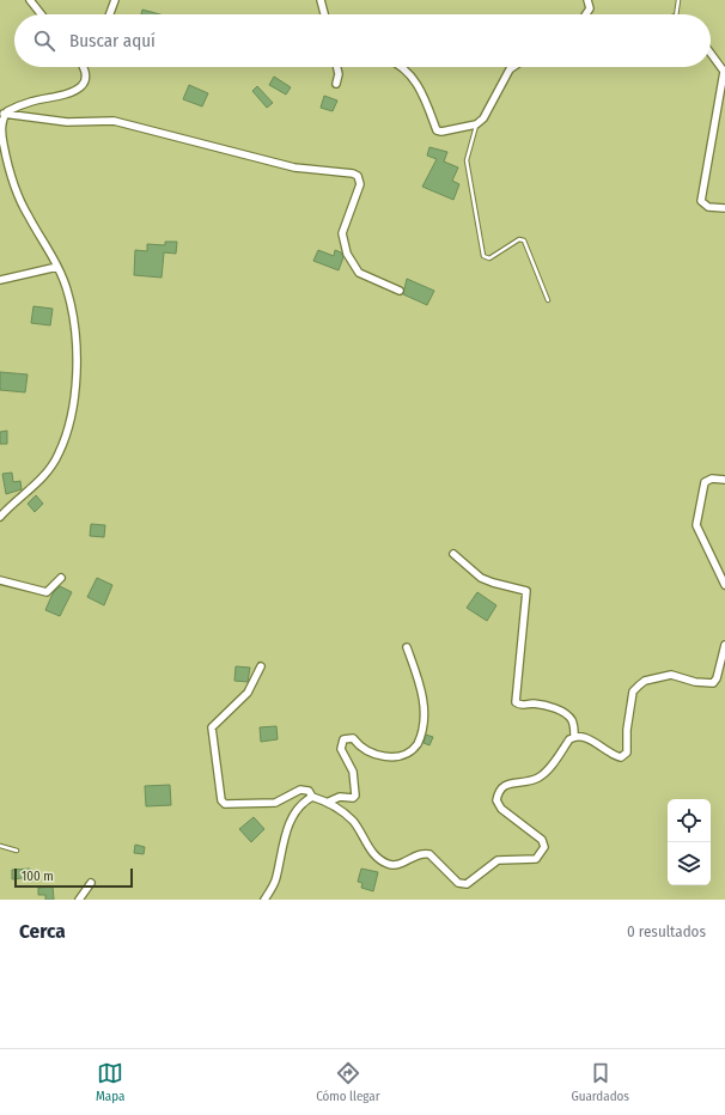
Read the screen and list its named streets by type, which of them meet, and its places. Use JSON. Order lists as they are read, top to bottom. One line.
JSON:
{"scale_bar":"100 m","page":{"search":"Buscar aquí","scale":"100 m","heading":["Cerca","0 resultados"],"nav":["Mapa","Cómo llegar","Guardados"]}}
